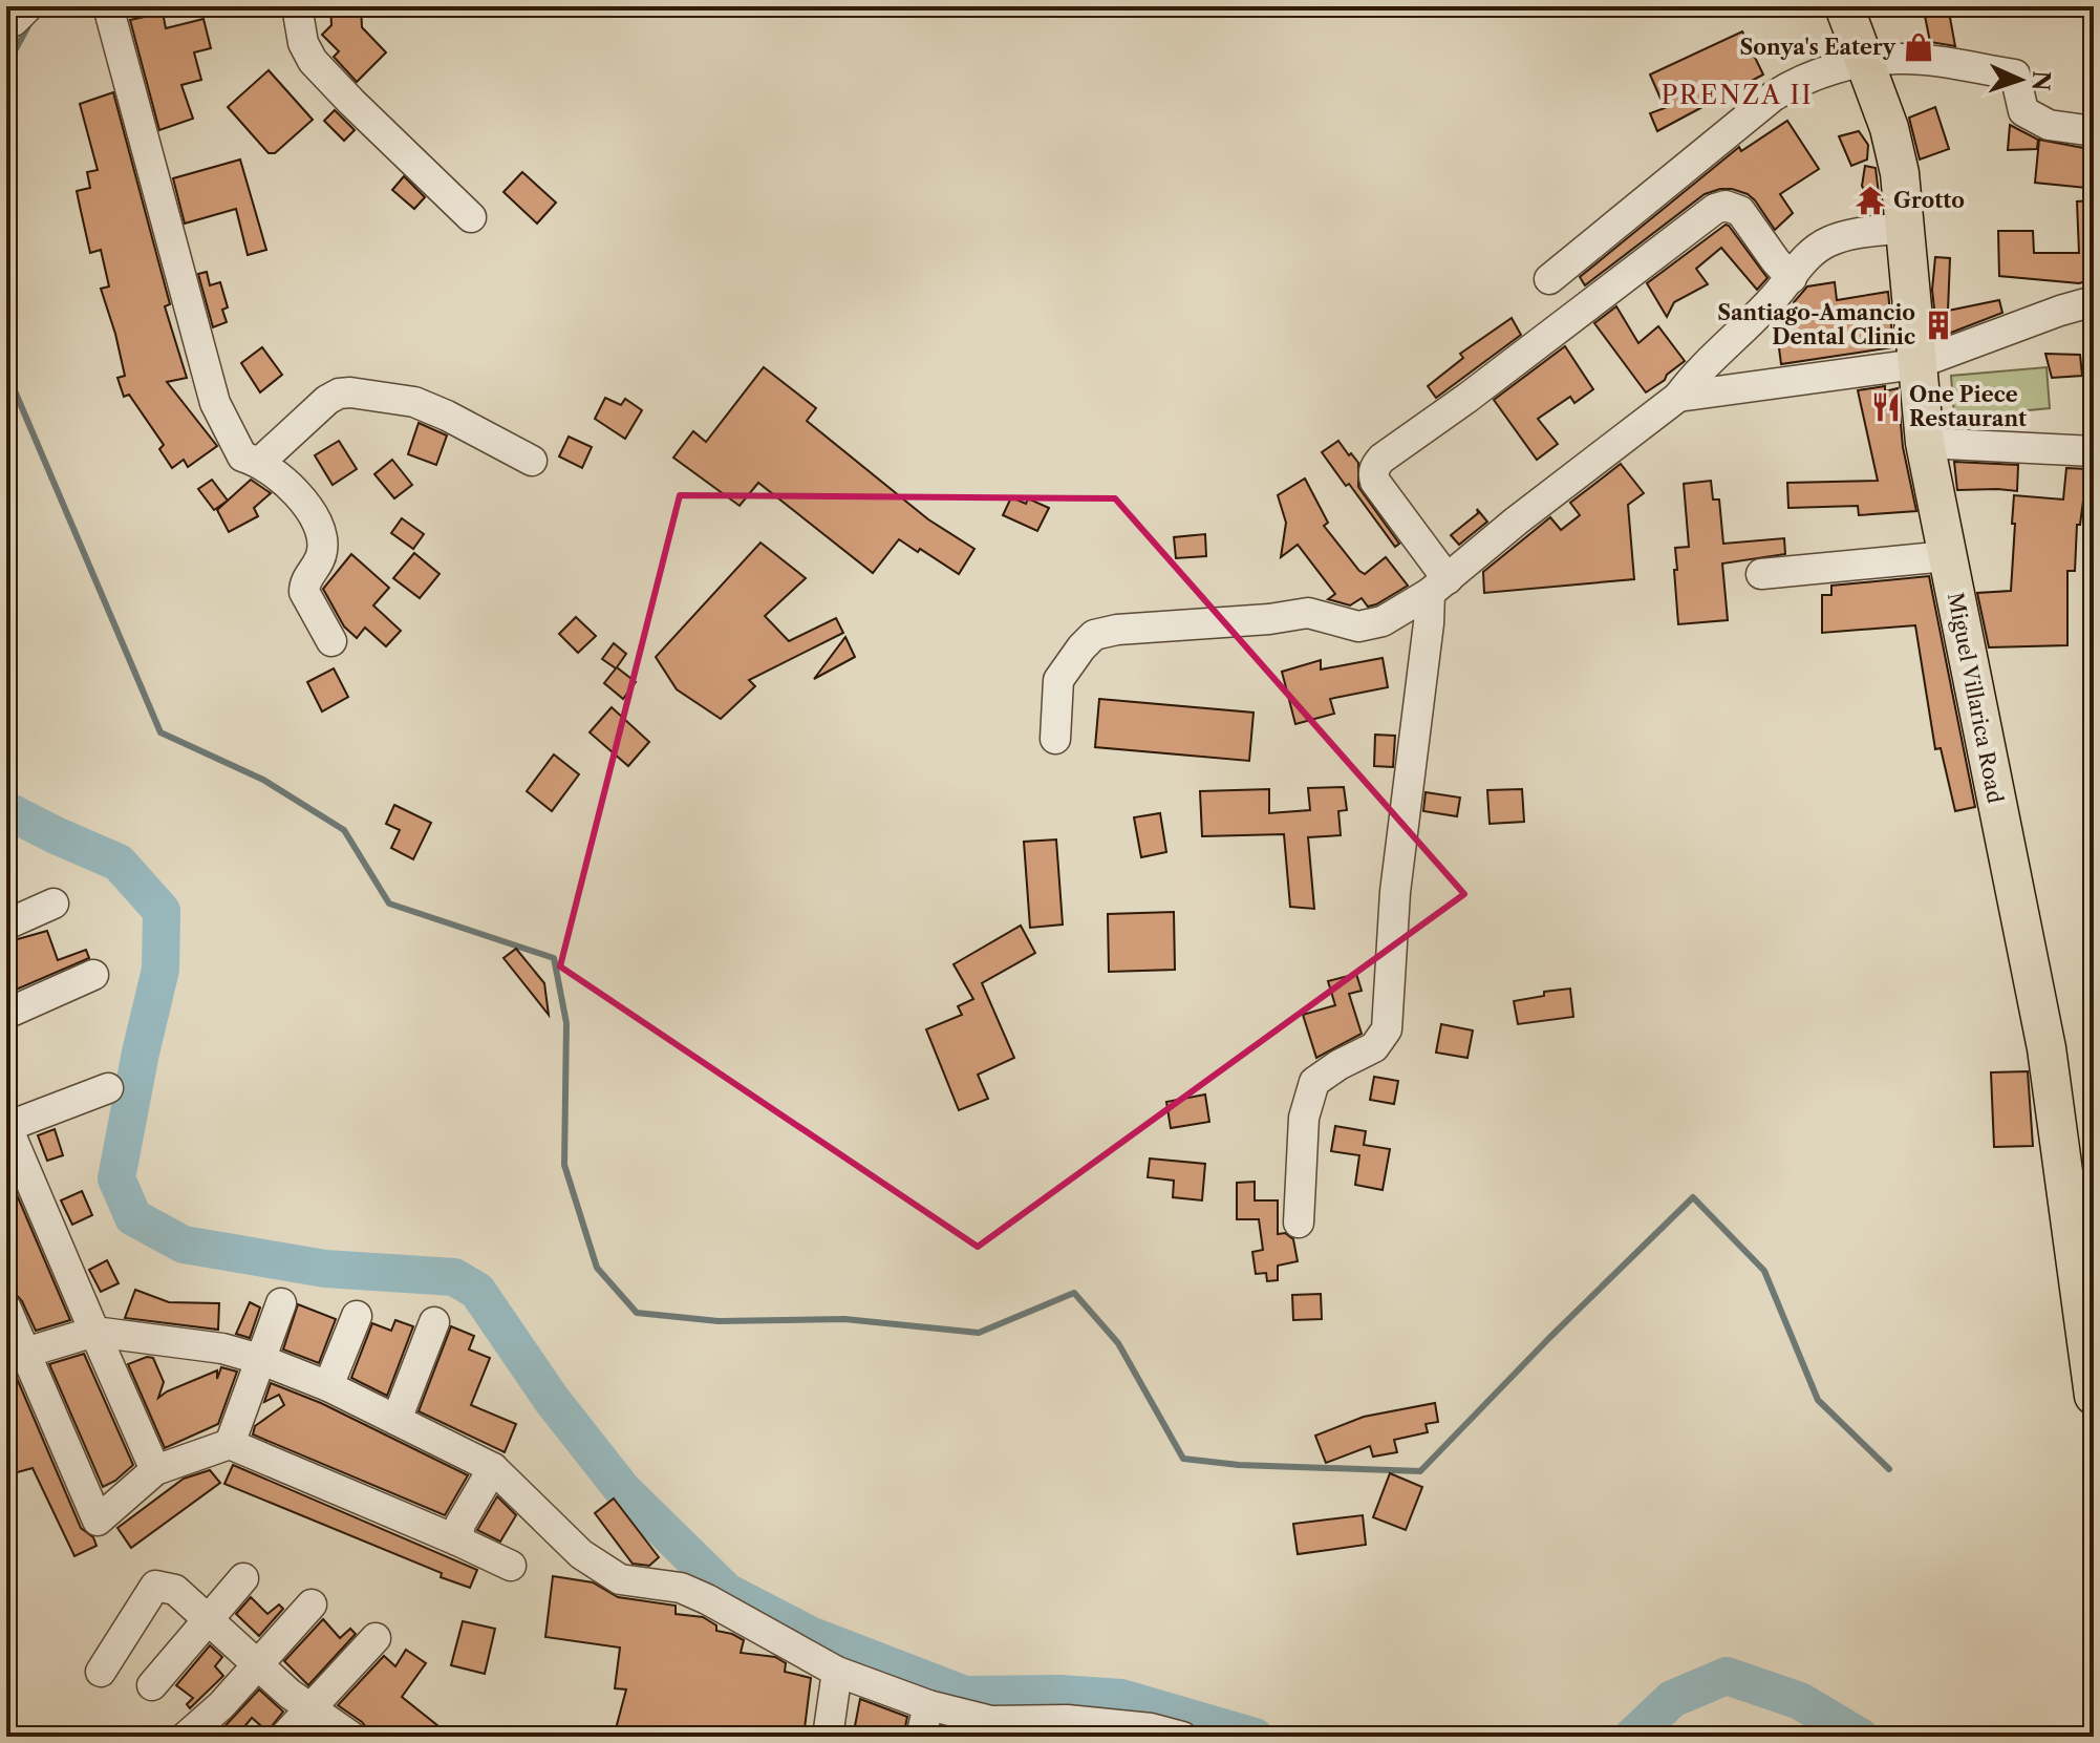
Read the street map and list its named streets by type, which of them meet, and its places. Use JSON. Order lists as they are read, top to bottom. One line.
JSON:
{"streets":{"main road":["Miguel Villarica Road"]},"districts":["PRENZA II"],"places":{"shop":["Sonya's Eatery"],"temple":["Grotto"],"building":["Santiago-Amancio Dental Clinic"],"restaurant":["One Piece Restaurant"]},"north":"right"}
